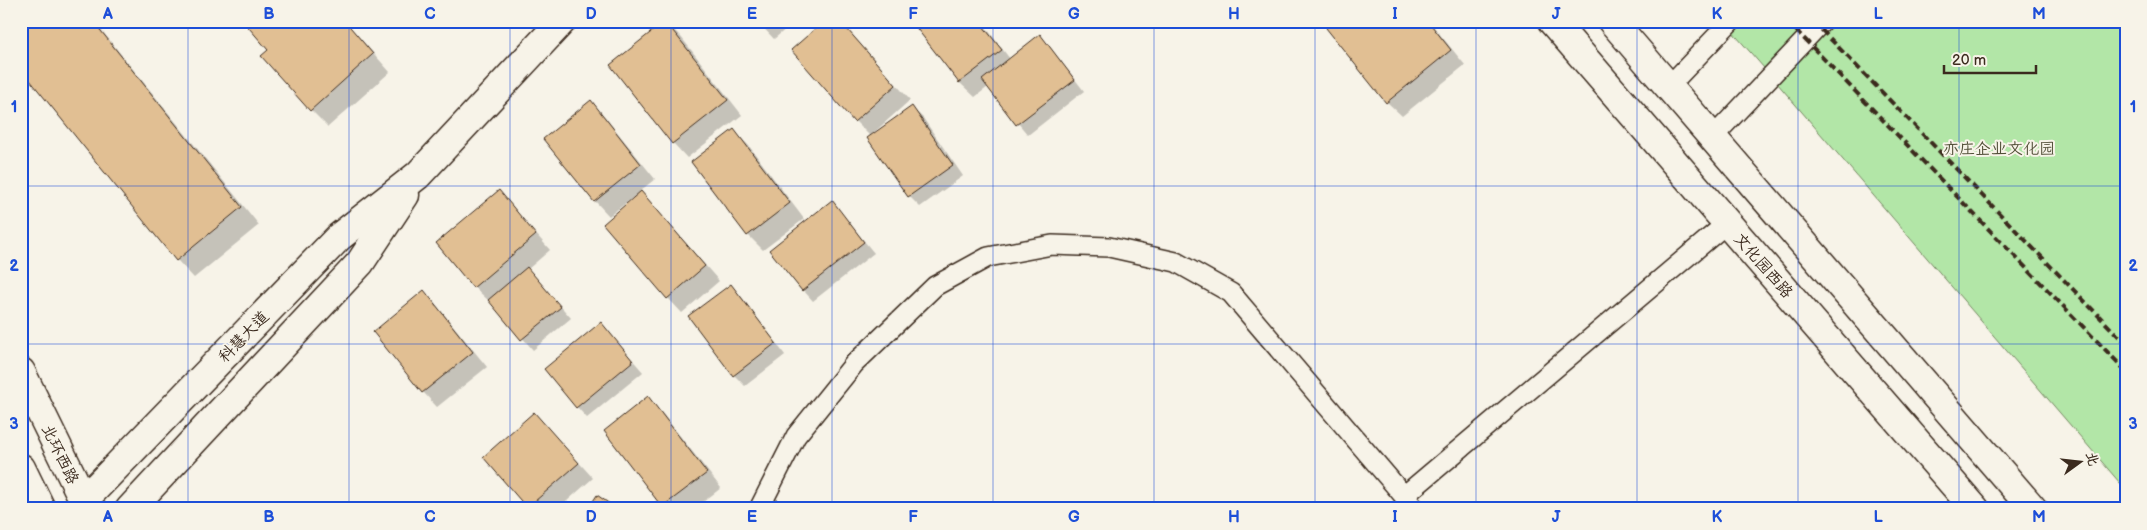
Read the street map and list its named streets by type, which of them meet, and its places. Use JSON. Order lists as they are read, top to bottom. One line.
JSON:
{"streets":{"street":["文化园西路","科慧大道","北环西路"]},"crossings":[["科慧大道","北环西路"]],"parks":["亦庄企业文化园"],"scale_bar":"20 m","north":"right","grid":{"columns":["A","B","C","D","E","F","G","H","I","J","K","L","M"],"rows":["1","2","3"]}}
